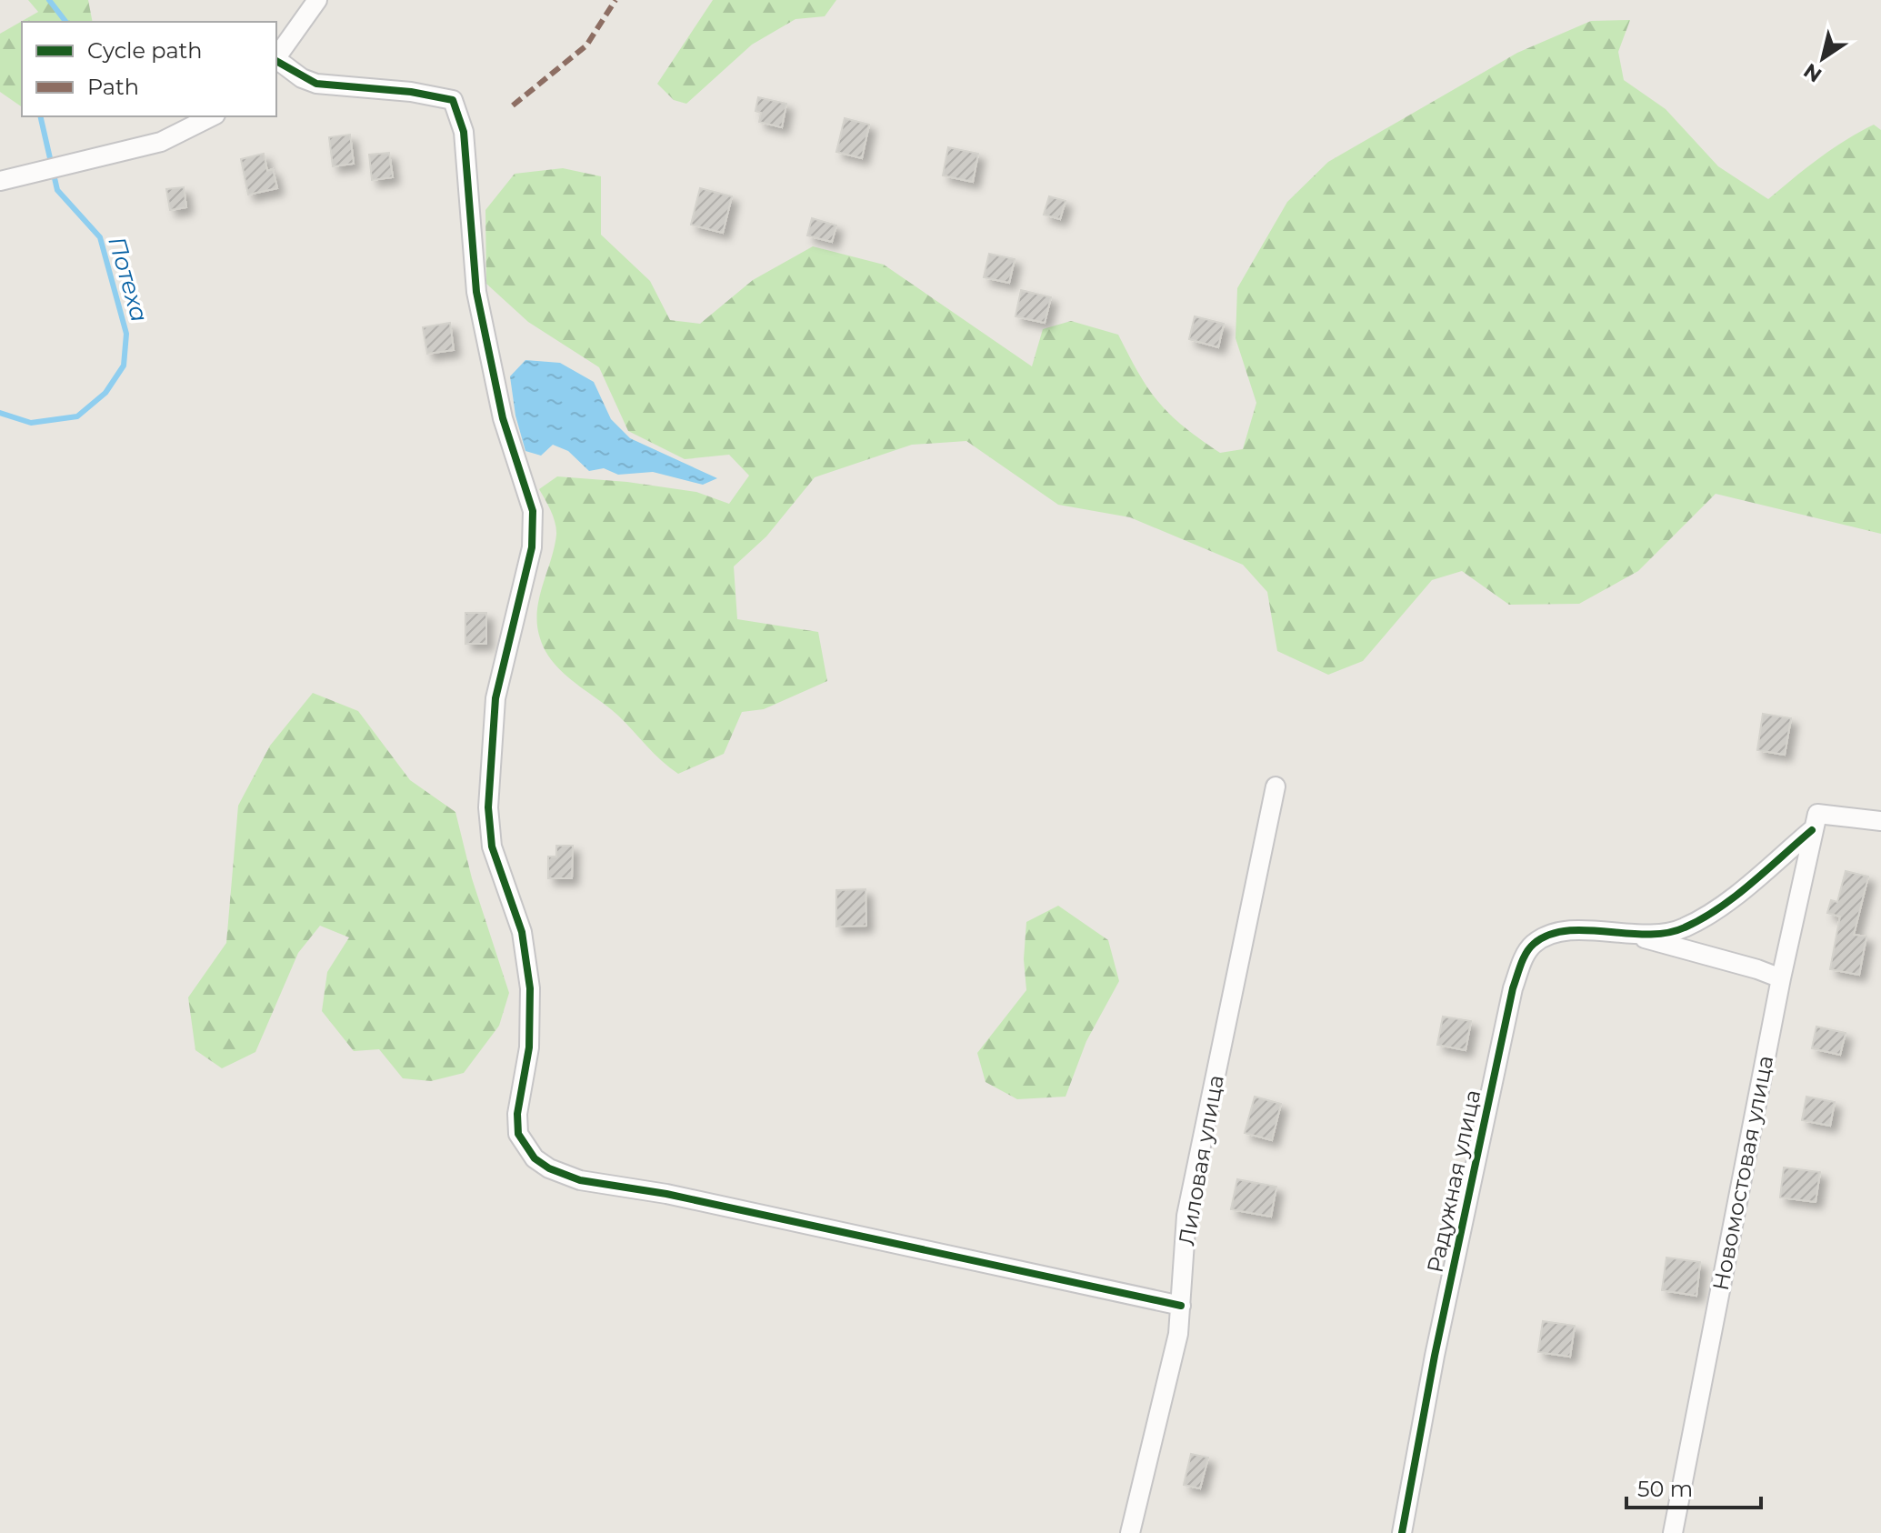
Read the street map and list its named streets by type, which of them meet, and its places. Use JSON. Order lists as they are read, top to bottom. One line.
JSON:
{"streets":{"street":["Лиловая улица","Новомостовая улица","Радужная улица"]},"water":["Потеха"],"legend":["Cycle path","Path"],"scale_bar":"50 m","north":"bottom left"}
